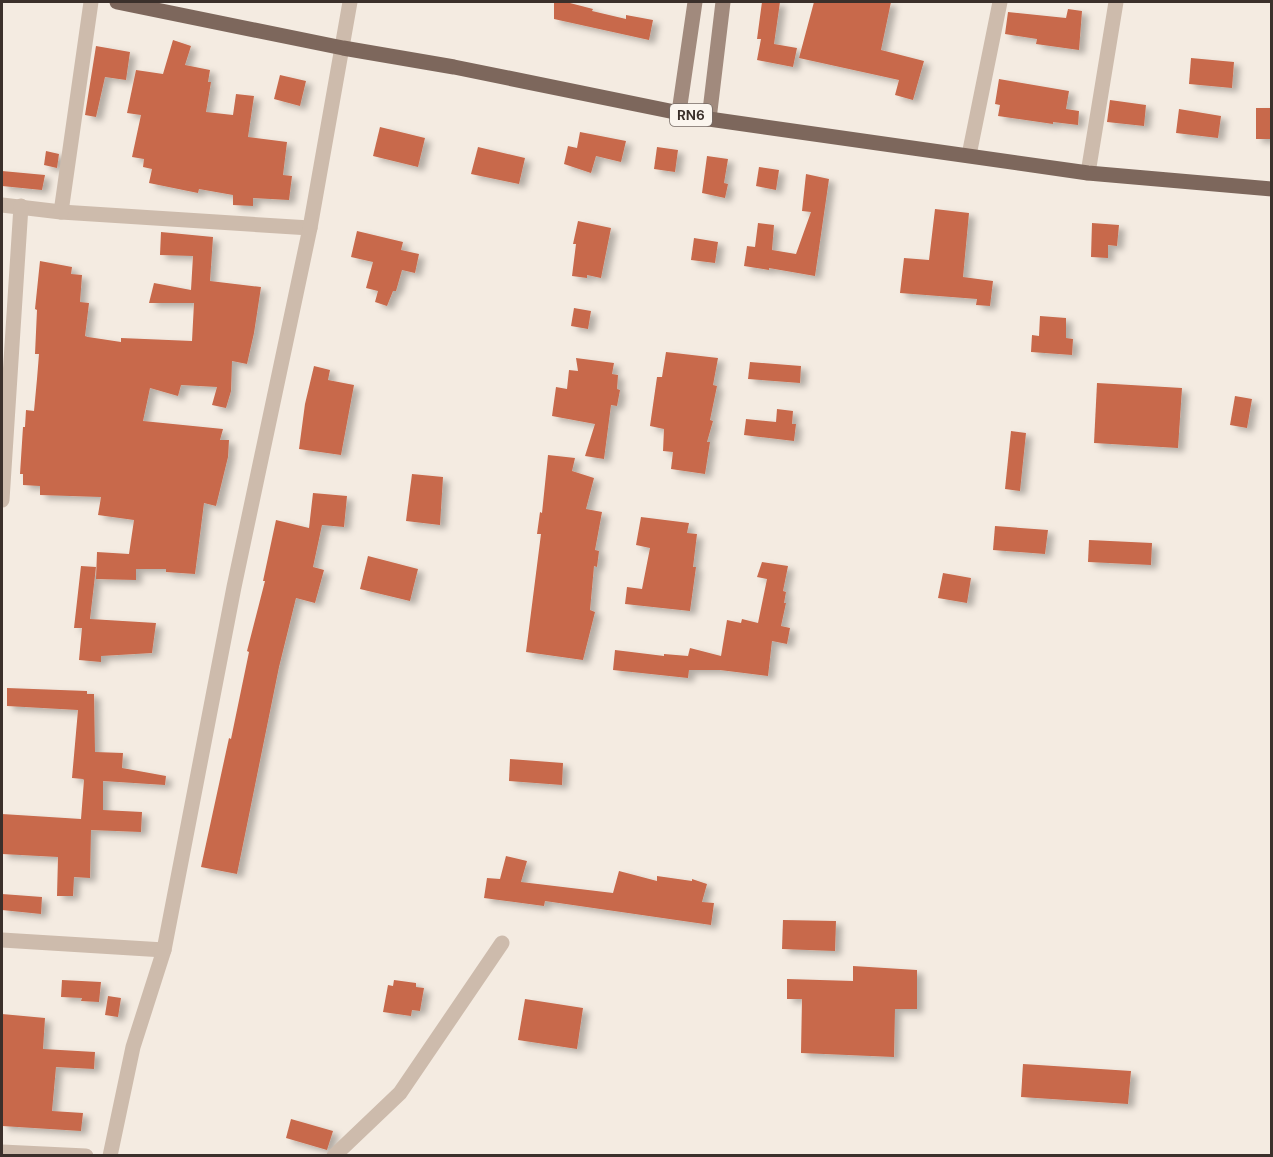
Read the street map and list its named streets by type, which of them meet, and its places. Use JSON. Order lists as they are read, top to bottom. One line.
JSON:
{"streets":{"main road":["RN6"]}}
